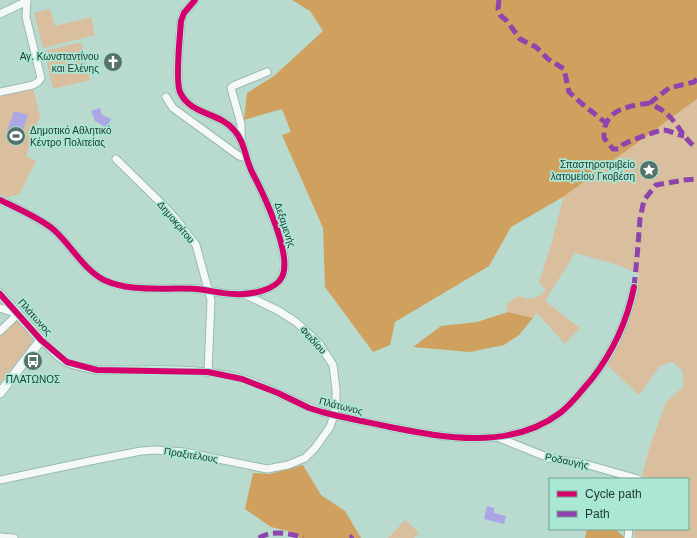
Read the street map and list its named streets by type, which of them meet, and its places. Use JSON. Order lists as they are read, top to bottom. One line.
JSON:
{"streets":{"street":["Δημοκρίτου","Δεξαμενής","Πλάτωνος","Φειδίου","Πραξιτέλους","Ροδαυγής"]},"crossings":[["Δημοκρίτου","Δεξαμενής"],["Δημοκρίτου","Πλάτωνος"],["Δεξαμενής","Φειδίου"],["Πλάτωνος","Φειδίου"],["Πλάτωνος","Πραξιτέλους"],["Πλάτωνος","Ροδαυγής"],["Φειδίου","Πραξιτέλους"]],"places":{"church":["Αγ. Κωνσταντίνου και Ελένης"],"sports":["Δημοτικό Αθλητικό Κέντρο Πολιτείας"],"place":["Σπαστηροτριβείο λατομείου Γκοβέση"],"bus stop":["ΠΛΑΤΩΝΟΣ"]},"legend":["Cycle path","Path"]}
